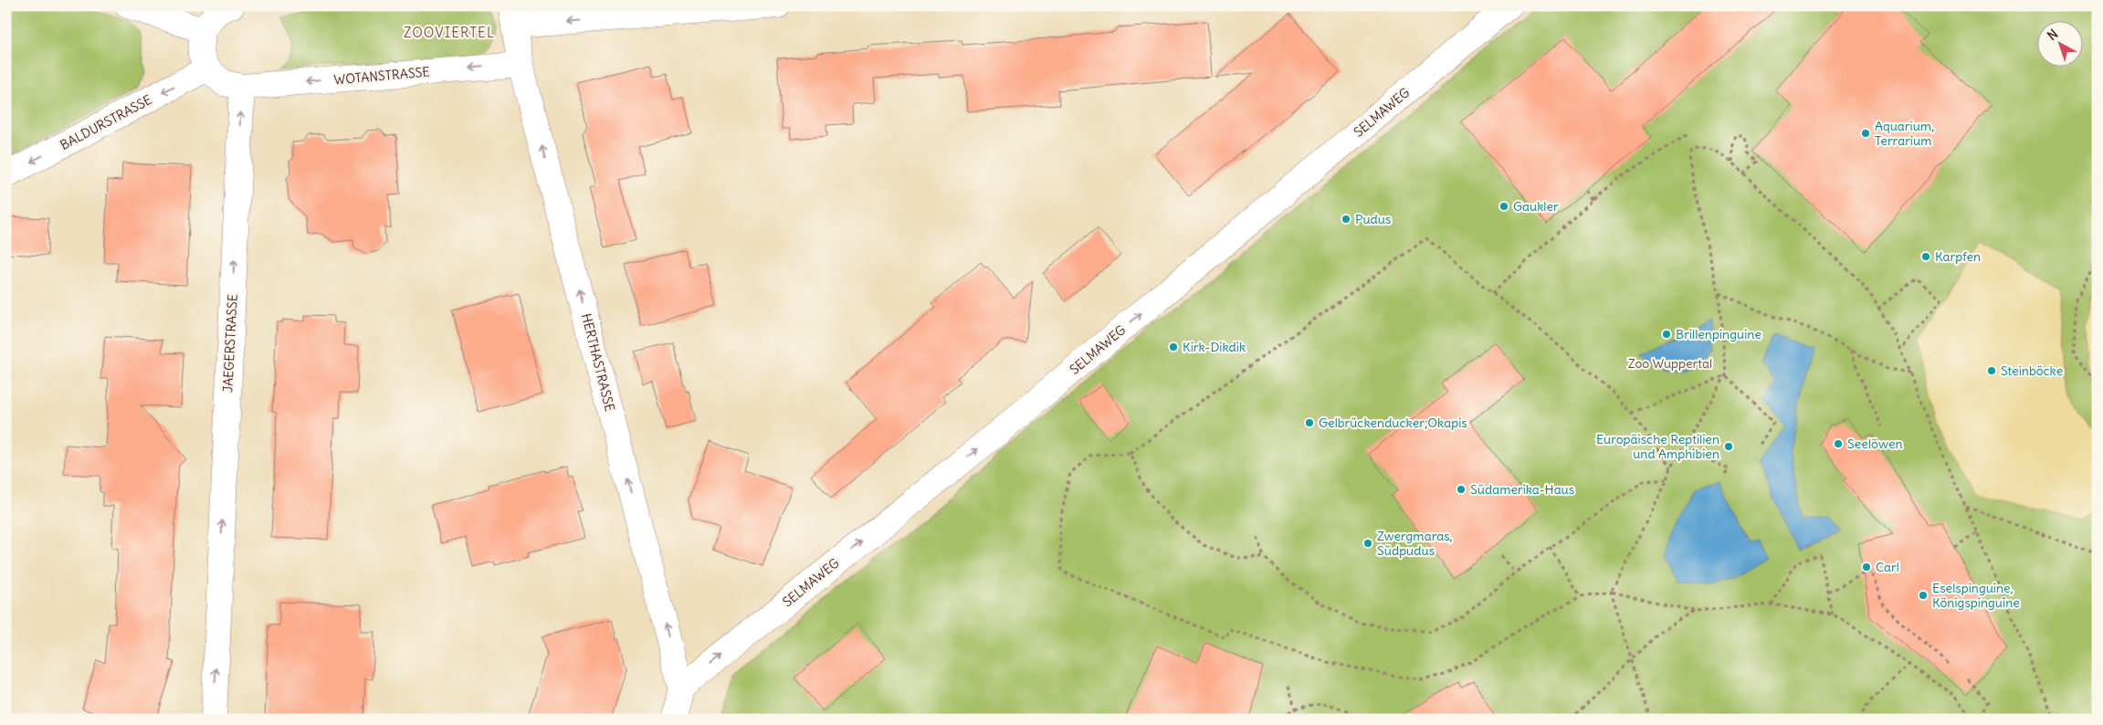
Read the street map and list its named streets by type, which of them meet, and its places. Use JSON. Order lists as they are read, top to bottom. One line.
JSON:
{"streets":{"street":["WOTANSTRASSE","SELMAWEG","BALDURSTRASSE","JAEGERSTRASSE","HERTHASTRASSE"]},"crossings":[["WOTANSTRASSE","JAEGERSTRASSE"],["WOTANSTRASSE","HERTHASTRASSE"],["SELMAWEG","HERTHASTRASSE"]],"one_way":["WOTANSTRASSE","SELMAWEG","BALDURSTRASSE","JAEGERSTRASSE","HERTHASTRASSE"],"districts":["ZOOVIERTEL"],"parks":["Zoo Wuppertal"],"places":["Aquarium, Terrarium","Gaukler","Pudus","Karpfen","Brillenpinguine","Kirk-Dikdik","Steinböcke","Gelbrückenducker;Okapis","Seelöwen","Europäische Reptilien und Amphibien","Südamerika-Haus","Zwergmaras, Südpudus","Carl","Eselspinguine, Königspinguine"],"north":"top left"}
